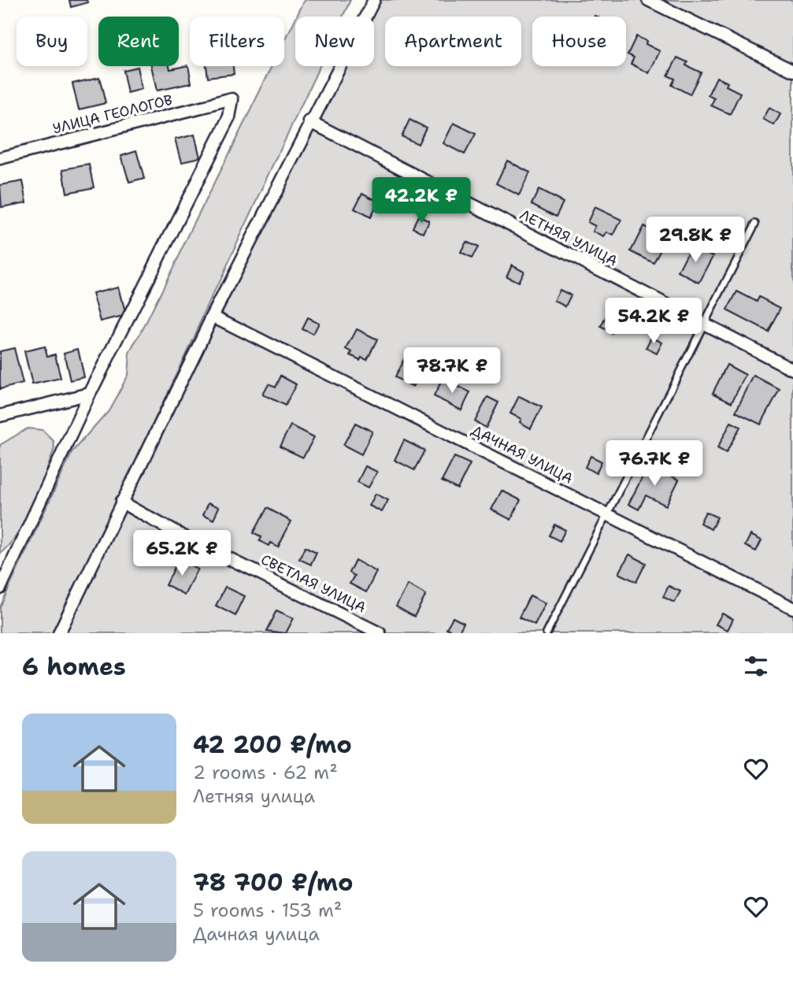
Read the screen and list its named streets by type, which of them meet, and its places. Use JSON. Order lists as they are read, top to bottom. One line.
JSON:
{"streets":{"street":["УЛИЦА ГЕОЛОГОВ","ЛЕТНЯЯ УЛИЦА","ДАЧНАЯ УЛИЦА","СВЕТЛАЯ УЛИЦА"]},"page":{"chip":["Buy","Rent","Filters","New","Apartment","House"],"price":["42.2K ₽","29.8K ₽","54.2K ₽","78.7K ₽","76.7K ₽","65.2K ₽"],"heading":"6 homes","list":[{"name":"42 200 ₽/mo","note":"2 rooms · 62 m² · Летняя улица"},{"name":"78 700 ₽/mo","note":"5 rooms · 153 m² · Дачная улица"}]}}
